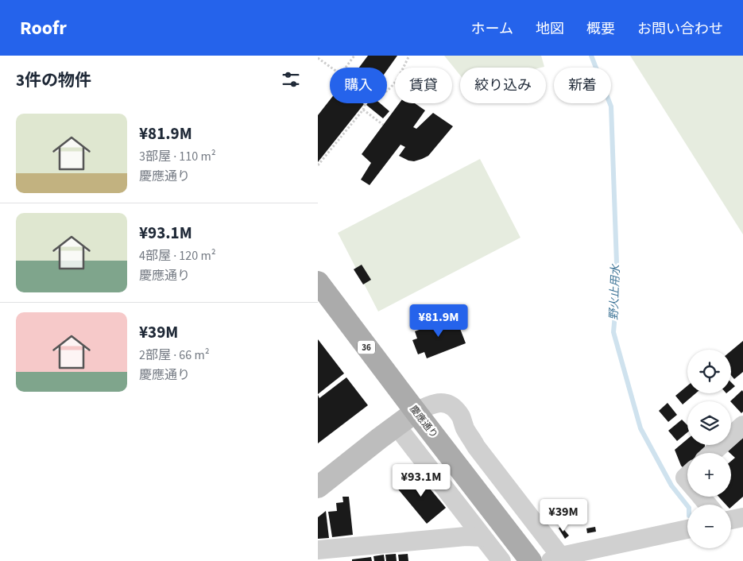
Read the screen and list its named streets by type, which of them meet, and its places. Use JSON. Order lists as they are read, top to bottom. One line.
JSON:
{"streets":{"main road":["36","慶應通り"]},"water":["野火止用水"],"page":{"header":"Roofr","nav":["ホーム","地図","概要","お問い合わせ"],"heading":"3件の物件","chip":["購入","賃貸","絞り込み","新着"],"list":[{"name":"¥81.9M","note":"3部屋 · 110 m² · 慶應通り"},{"name":"¥93.1M","note":"4部屋 · 120 m² · 慶應通り"},{"name":"¥39M","note":"2部屋 · 66 m² · 慶應通り"}],"price":["¥81.9M","¥93.1M","¥39M"],"map_buttons":["+","−"]}}
